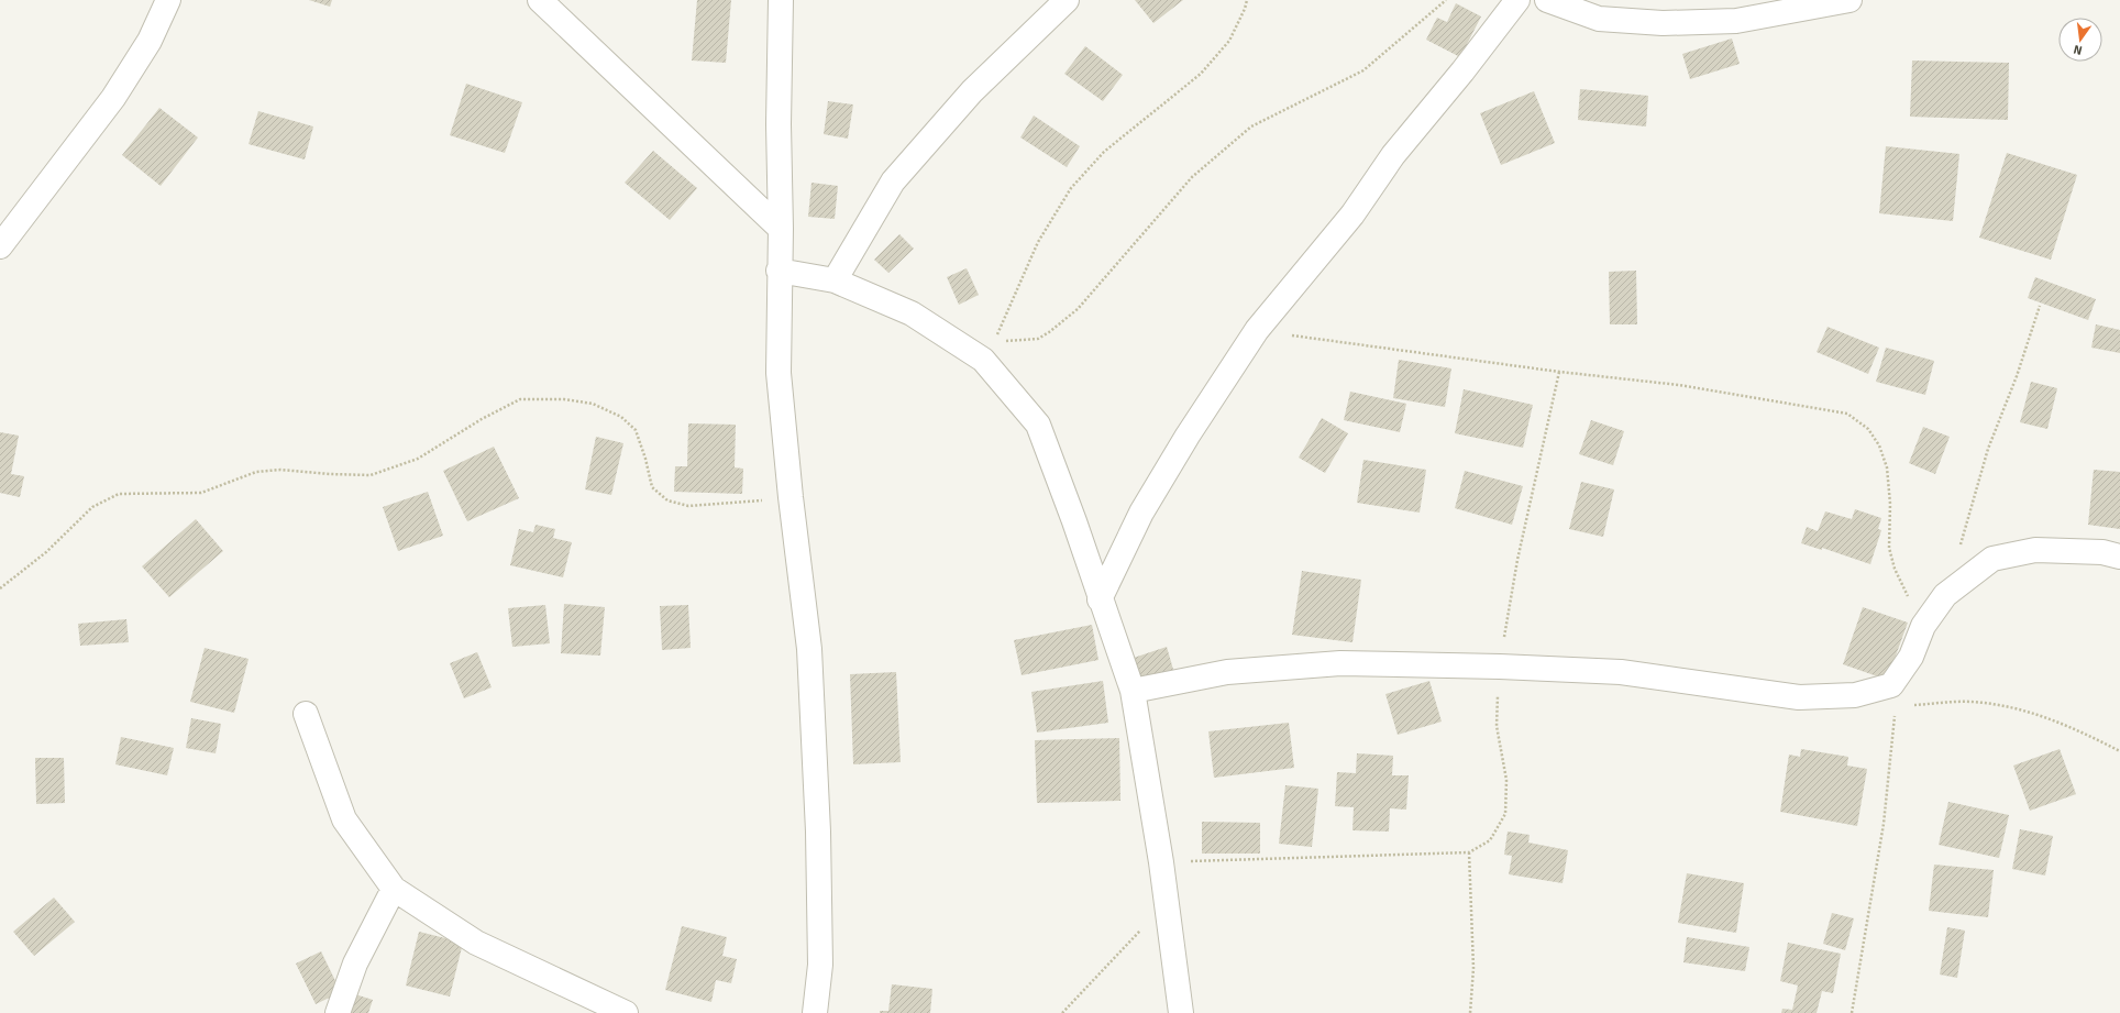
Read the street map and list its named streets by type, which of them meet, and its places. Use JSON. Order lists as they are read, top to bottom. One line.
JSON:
{"north":"bottom"}
